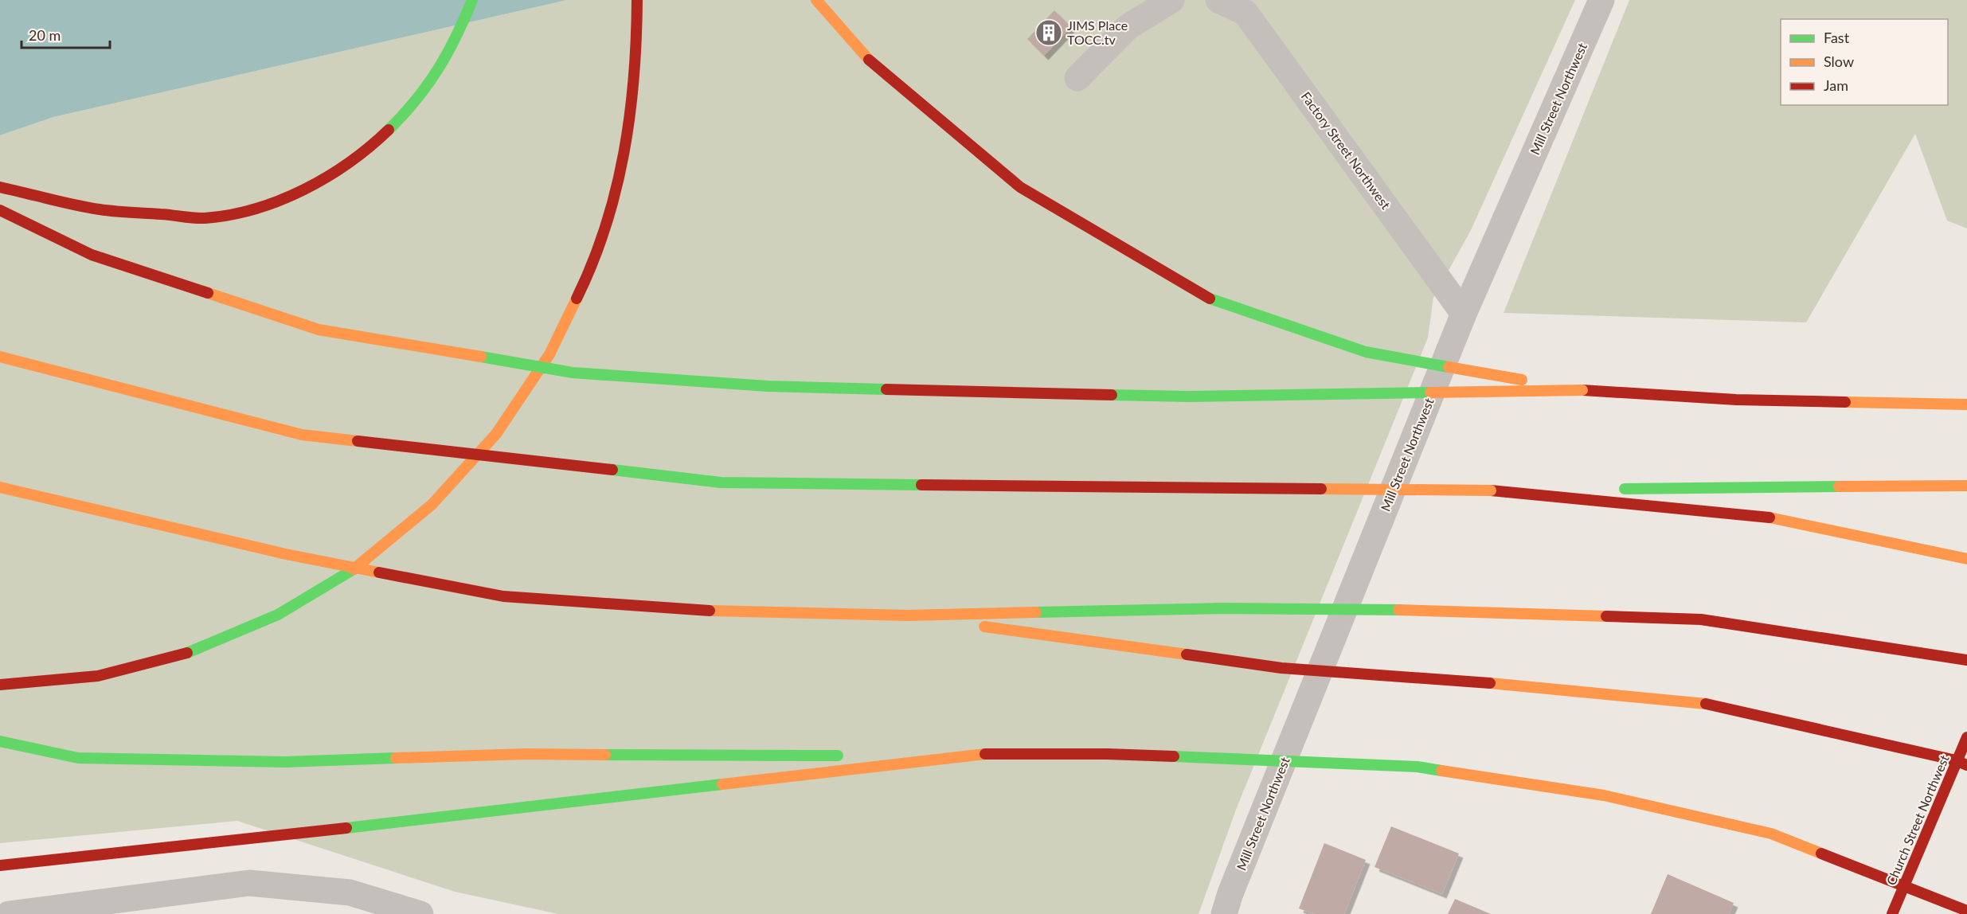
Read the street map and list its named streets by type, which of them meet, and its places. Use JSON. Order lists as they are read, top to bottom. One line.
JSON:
{"streets":{"main road":["Church Street Northwest"],"street":["Mill Street Northwest","Factory Street Northwest"]},"crossings":[["Mill Street Northwest","Factory Street Northwest"]],"places":{"building":["JIMS Place TOCC.tv"]},"legend":["Fast","Slow","Jam"],"scale_bar":"20 m"}
